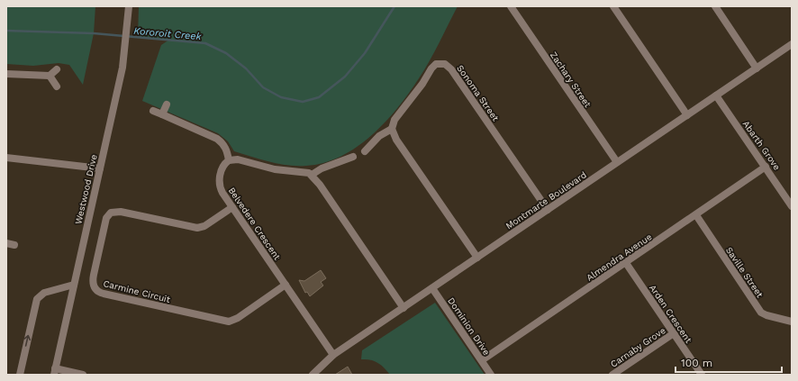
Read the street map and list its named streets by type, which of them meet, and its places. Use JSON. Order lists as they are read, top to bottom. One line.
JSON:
{"streets":{"street":["Zachary Street","Sonoma Street","Abarth Grove","Westwood Drive","Montmarte Boulevard","Belvedere Crescent","Almendra Avenue","Saville Street","Carmine Circuit","Arden Crescent","Dominion Drive","Carnaby Grove"]},"crossings":[["Zachary Street","Montmarte Boulevard"],["Sonoma Street","Montmarte Boulevard"],["Abarth Grove","Montmarte Boulevard"],["Abarth Grove","Almendra Avenue"],["Montmarte Boulevard","Belvedere Crescent"],["Montmarte Boulevard","Dominion Drive"],["Belvedere Crescent","Carmine Circuit"],["Almendra Avenue","Saville Street"],["Almendra Avenue","Arden Crescent"],["Almendra Avenue","Dominion Drive"],["Arden Crescent","Carnaby Grove"]],"water":["Kororoit Creek"],"scale_bar":"100 m"}
